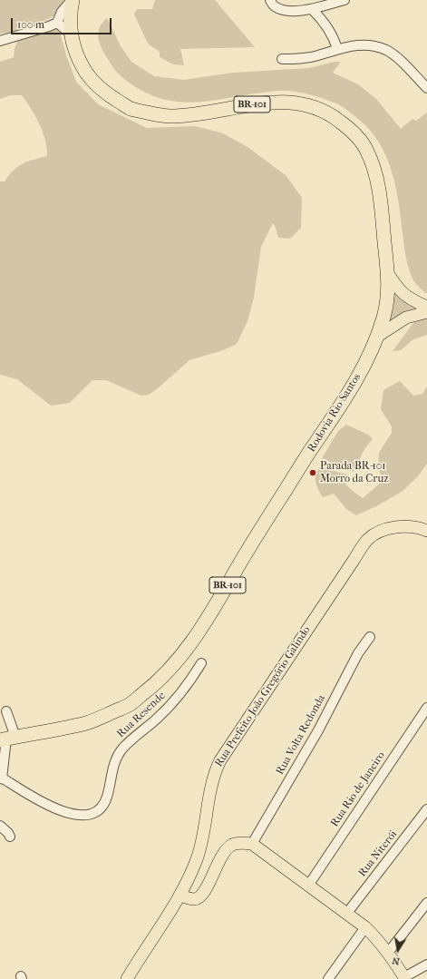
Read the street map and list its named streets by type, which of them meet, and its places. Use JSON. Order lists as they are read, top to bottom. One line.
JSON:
{"streets":{"highway":["BR-101","Rodovia Rio-Santos"],"main road":["Rua Prefeito João Gregório Galindo"],"street":["Rua Resende","Rua Volta Redonda","Rua Rio de Janeiro","Rua Niterói"]},"crossings":[["Rodovia Rio-Santos","Rua Resende"]],"places":["Parada BR-101 Morro da Cruz"],"scale_bar":"100 m","north":"bottom"}
